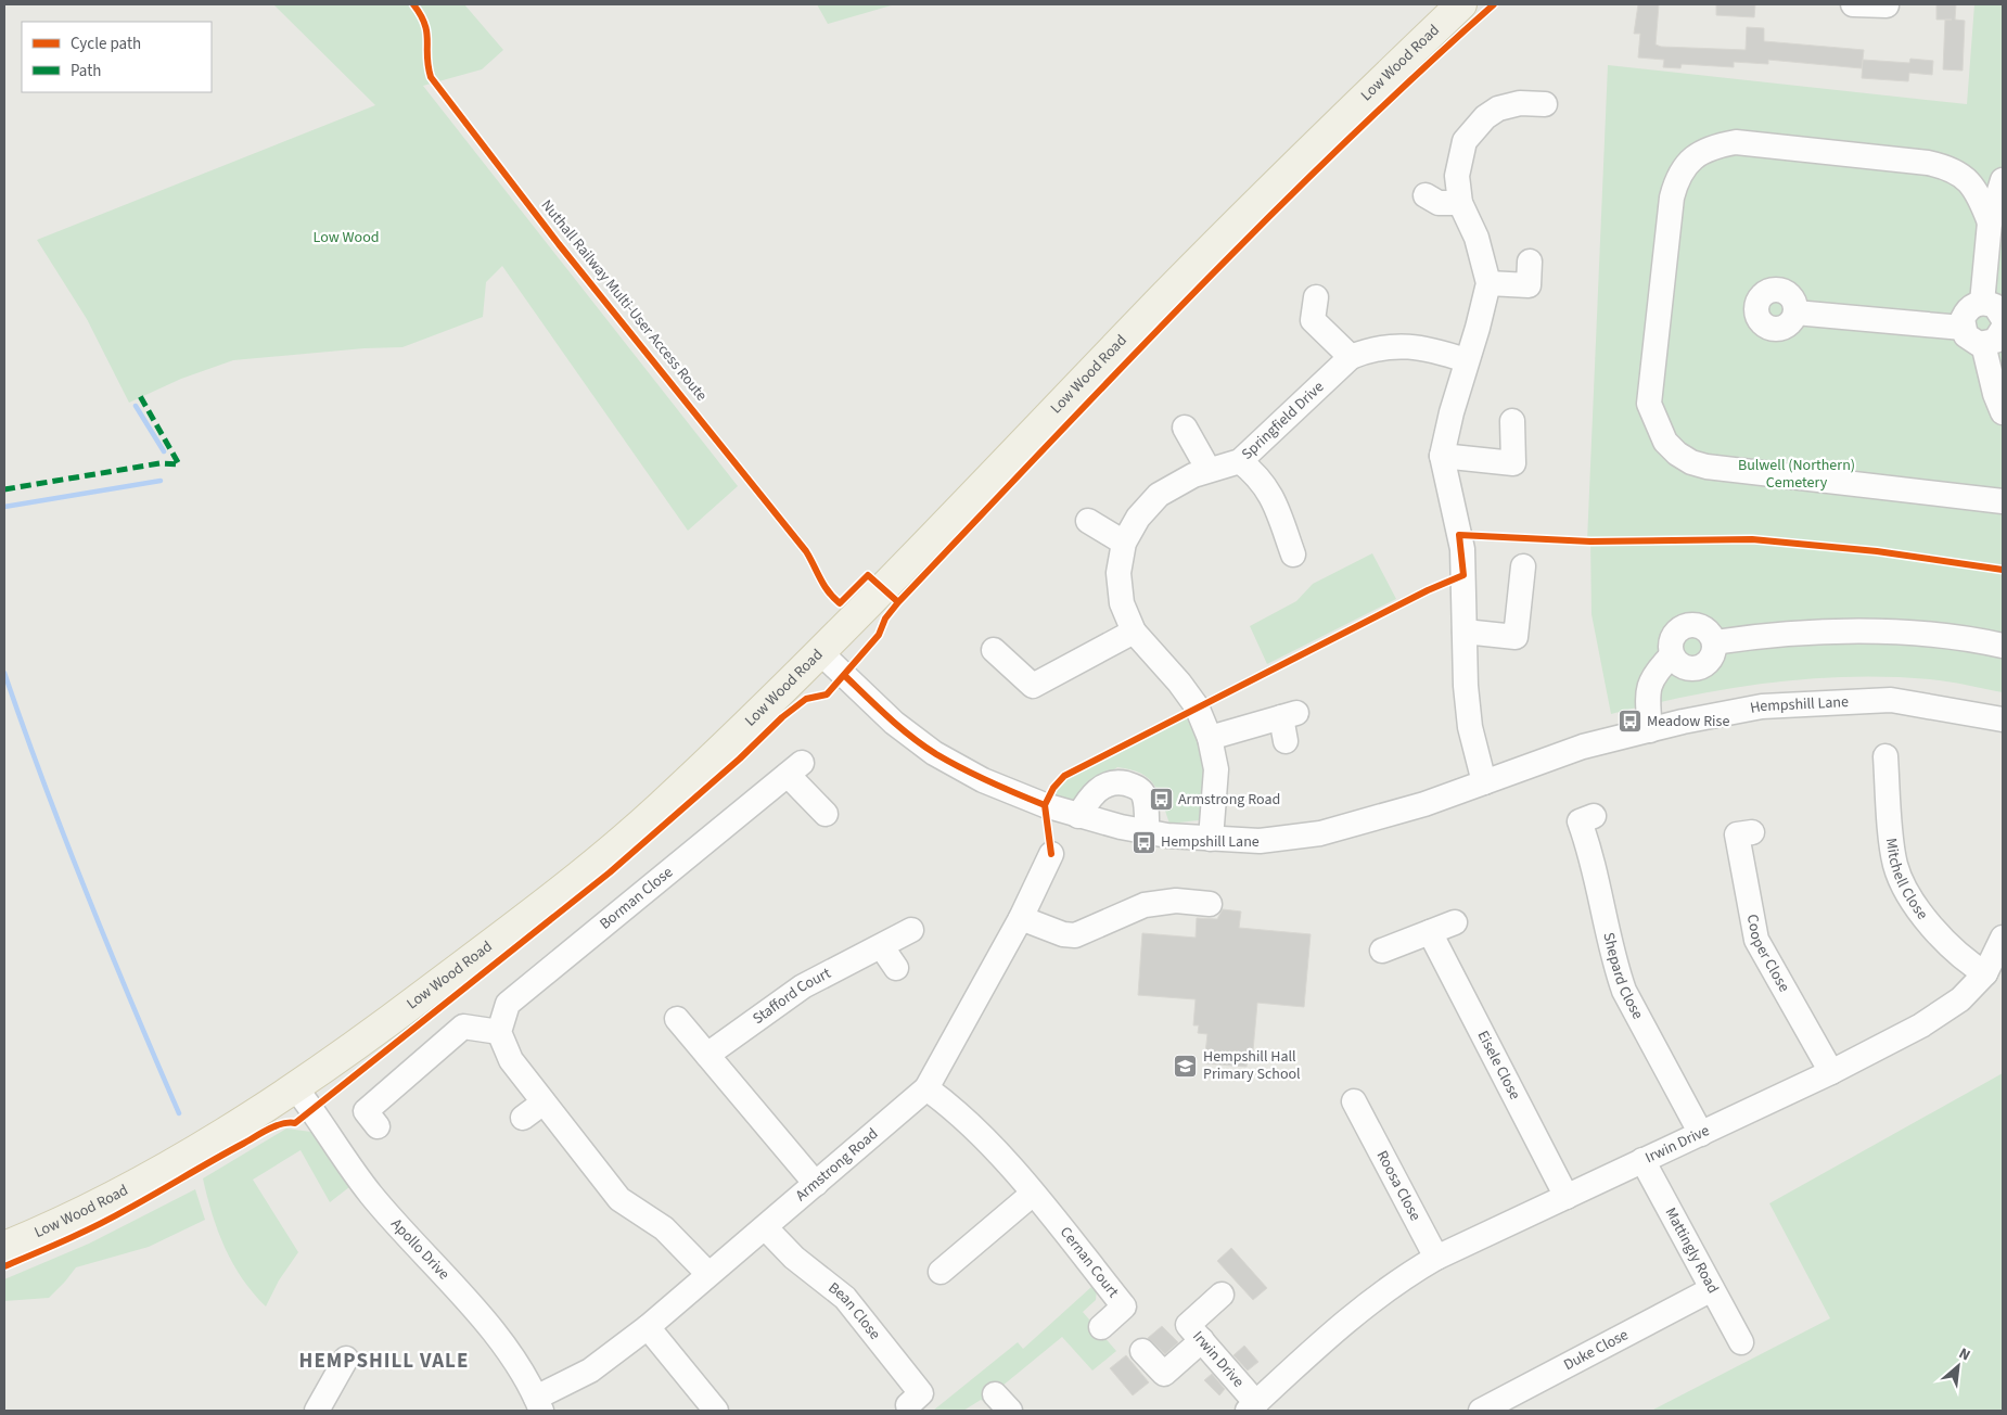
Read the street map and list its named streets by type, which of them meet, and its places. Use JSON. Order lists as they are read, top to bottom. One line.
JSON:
{"streets":{"main road":["Low Wood Road"],"street":["Springfield Drive","Hempshill Lane","Mitchell Close","Borman Close","Cooper Close","Shepard Close","Stafford Court","Eisele Close","Irwin Drive","Armstrong Road","Roosa Close","Apollo Drive","Mattingly Road","Cernan Court","Bean Close","Duke Close"],"cycle path":["Nuthall Railway Multi-User Access Route"]},"crossings":[["Low Wood Road","Hempshill Lane"],["Low Wood Road","Apollo Drive"],["Springfield Drive","Hempshill Lane"],["Mitchell Close","Irwin Drive"],["Cooper Close","Irwin Drive"],["Shepard Close","Irwin Drive"],["Eisele Close","Irwin Drive"],["Irwin Drive","Roosa Close"],["Irwin Drive","Mattingly Road"],["Armstrong Road","Apollo Drive"],["Armstrong Road","Cernan Court"],["Armstrong Road","Bean Close"],["Mattingly Road","Duke Close"]],"districts":["HEMPSHILL VALE"],"parks":["Low Wood","Bulwell (Northern) Cemetery"],"places":{"bus stop":["Meadow Rise","Armstrong Road","Hempshill Lane"],"school or university":["Hempshill Hall Primary School"]},"legend":["Cycle path","Path"],"north":"top right"}
